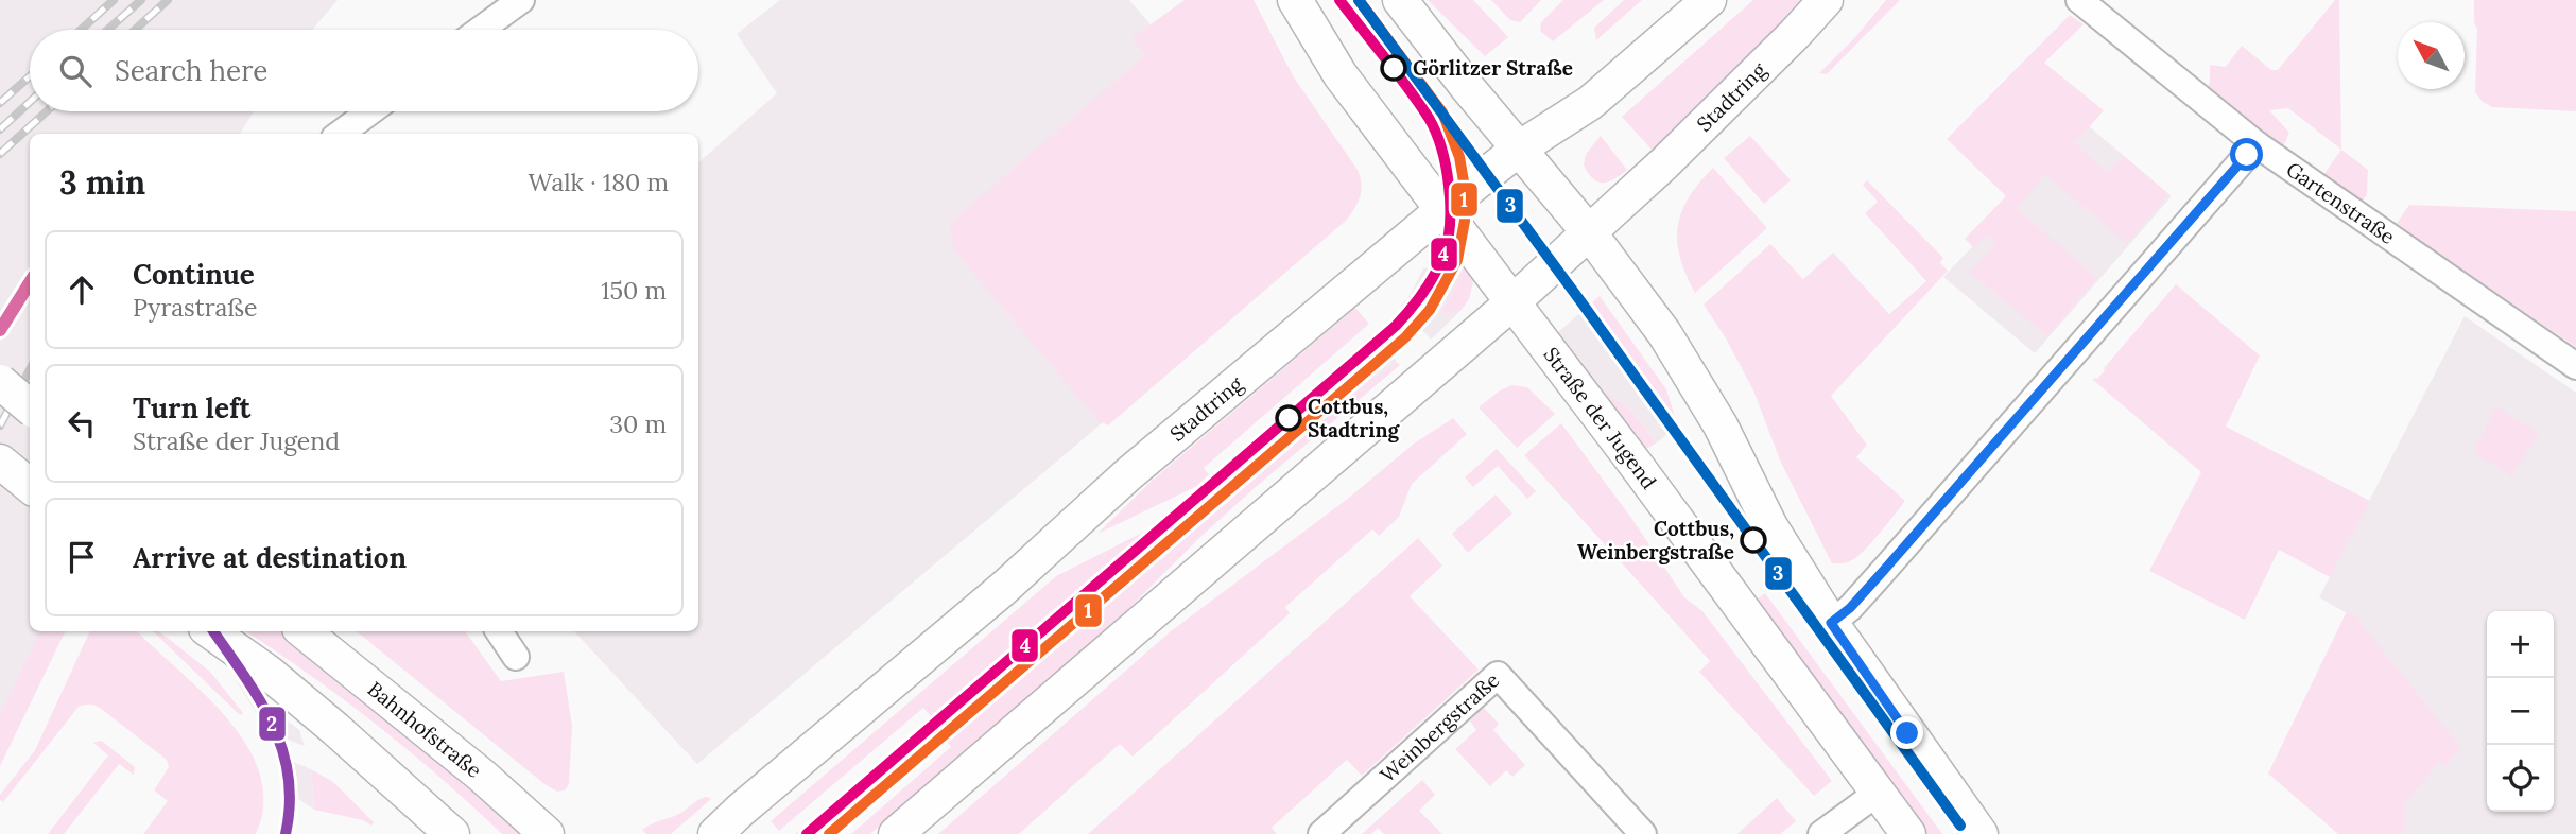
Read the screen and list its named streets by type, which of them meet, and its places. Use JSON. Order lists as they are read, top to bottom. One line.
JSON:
{"streets":{"main road":["Stadtring","Straße der Jugend","Bahnhofstraße"],"street":["Gartenstraße","Weinbergstraße"]},"crossings":[["Stadtring","Straße der Jugend"]],"places":["Görlitzer Straße","Cottbus, Stadtring","Cottbus, Weinbergstraße"],"lines":["transit line 4","transit line 1","tram line 3","transit line 2"],"north":"top left","page":{"search":"Search here","heading":["3 min","Walk · 180 m"],"list":[["Continue","Pyrastraße","150 m"],["Turn left","Straße der Jugend","30 m"],"Arrive at destination"],"map_buttons":["+","−"]}}
